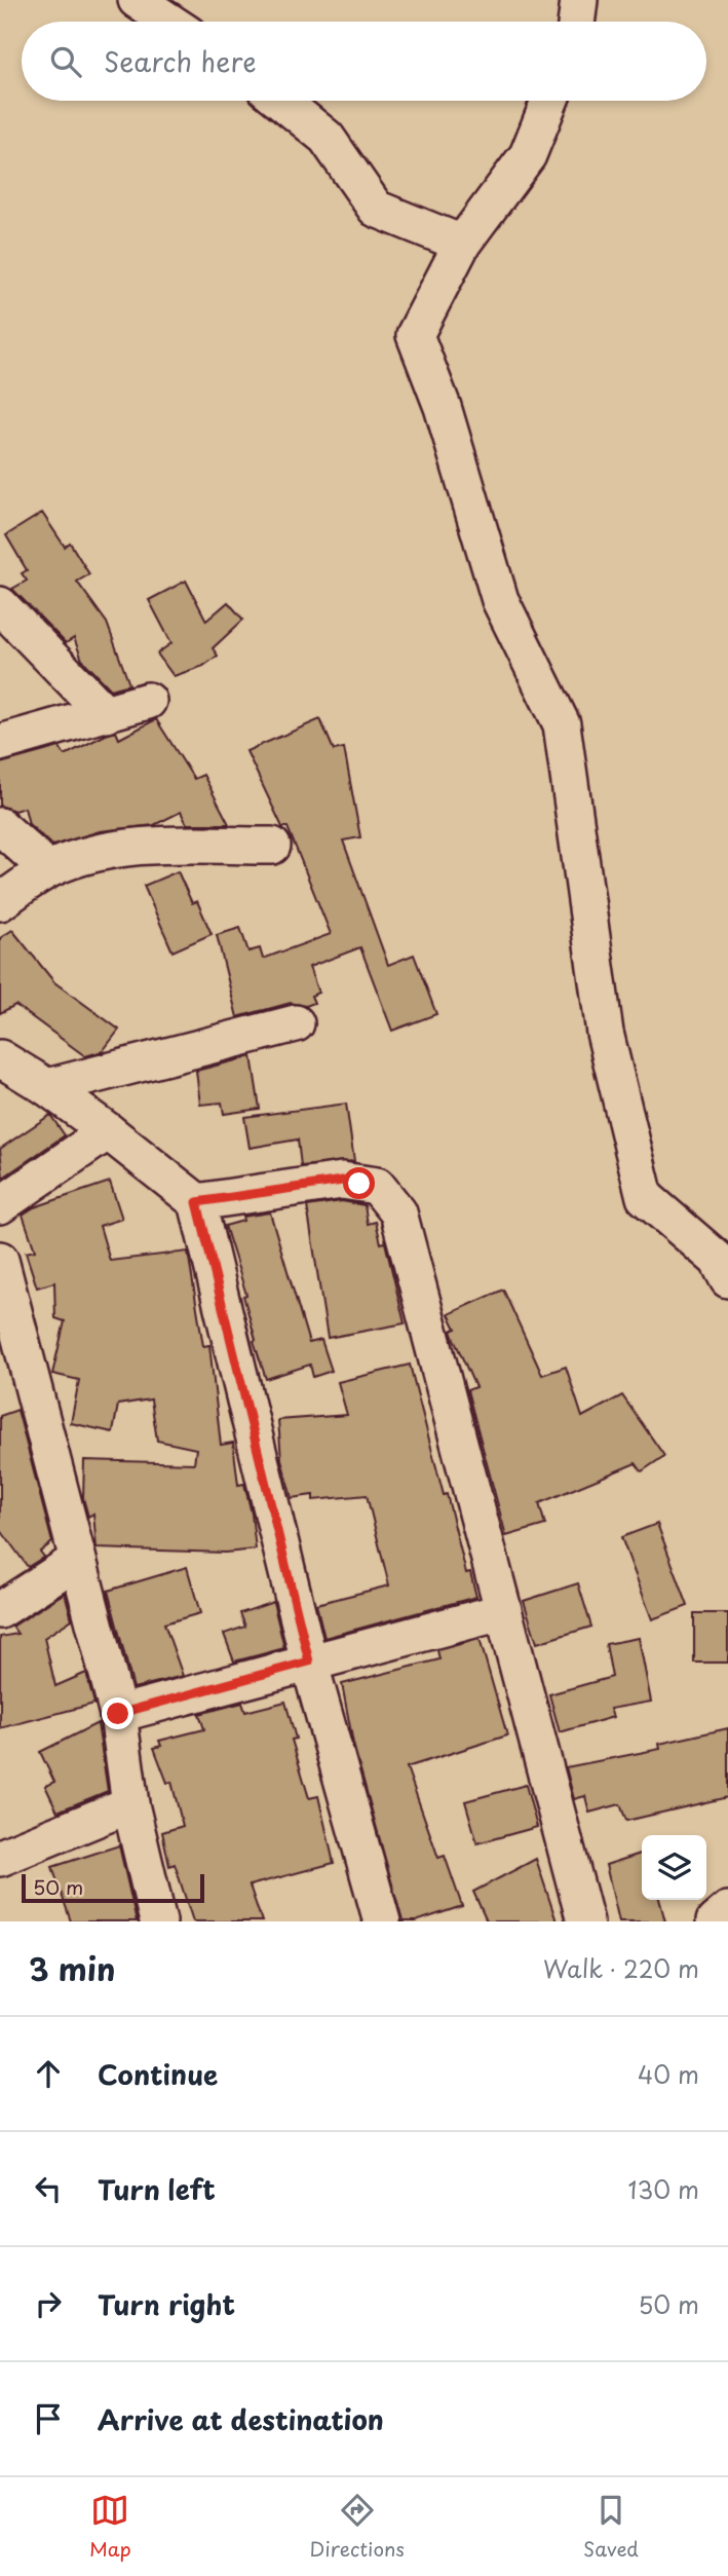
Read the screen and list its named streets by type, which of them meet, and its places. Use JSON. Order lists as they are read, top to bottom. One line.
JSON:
{"scale_bar":"50 m","page":{"search":"Search here","scale":"50 m","heading":["3 min","Walk · 220 m"],"list":[["Continue","40 m"],["Turn left","130 m"],["Turn right","50 m"],"Arrive at destination"],"nav":["Map","Directions","Saved"]}}
